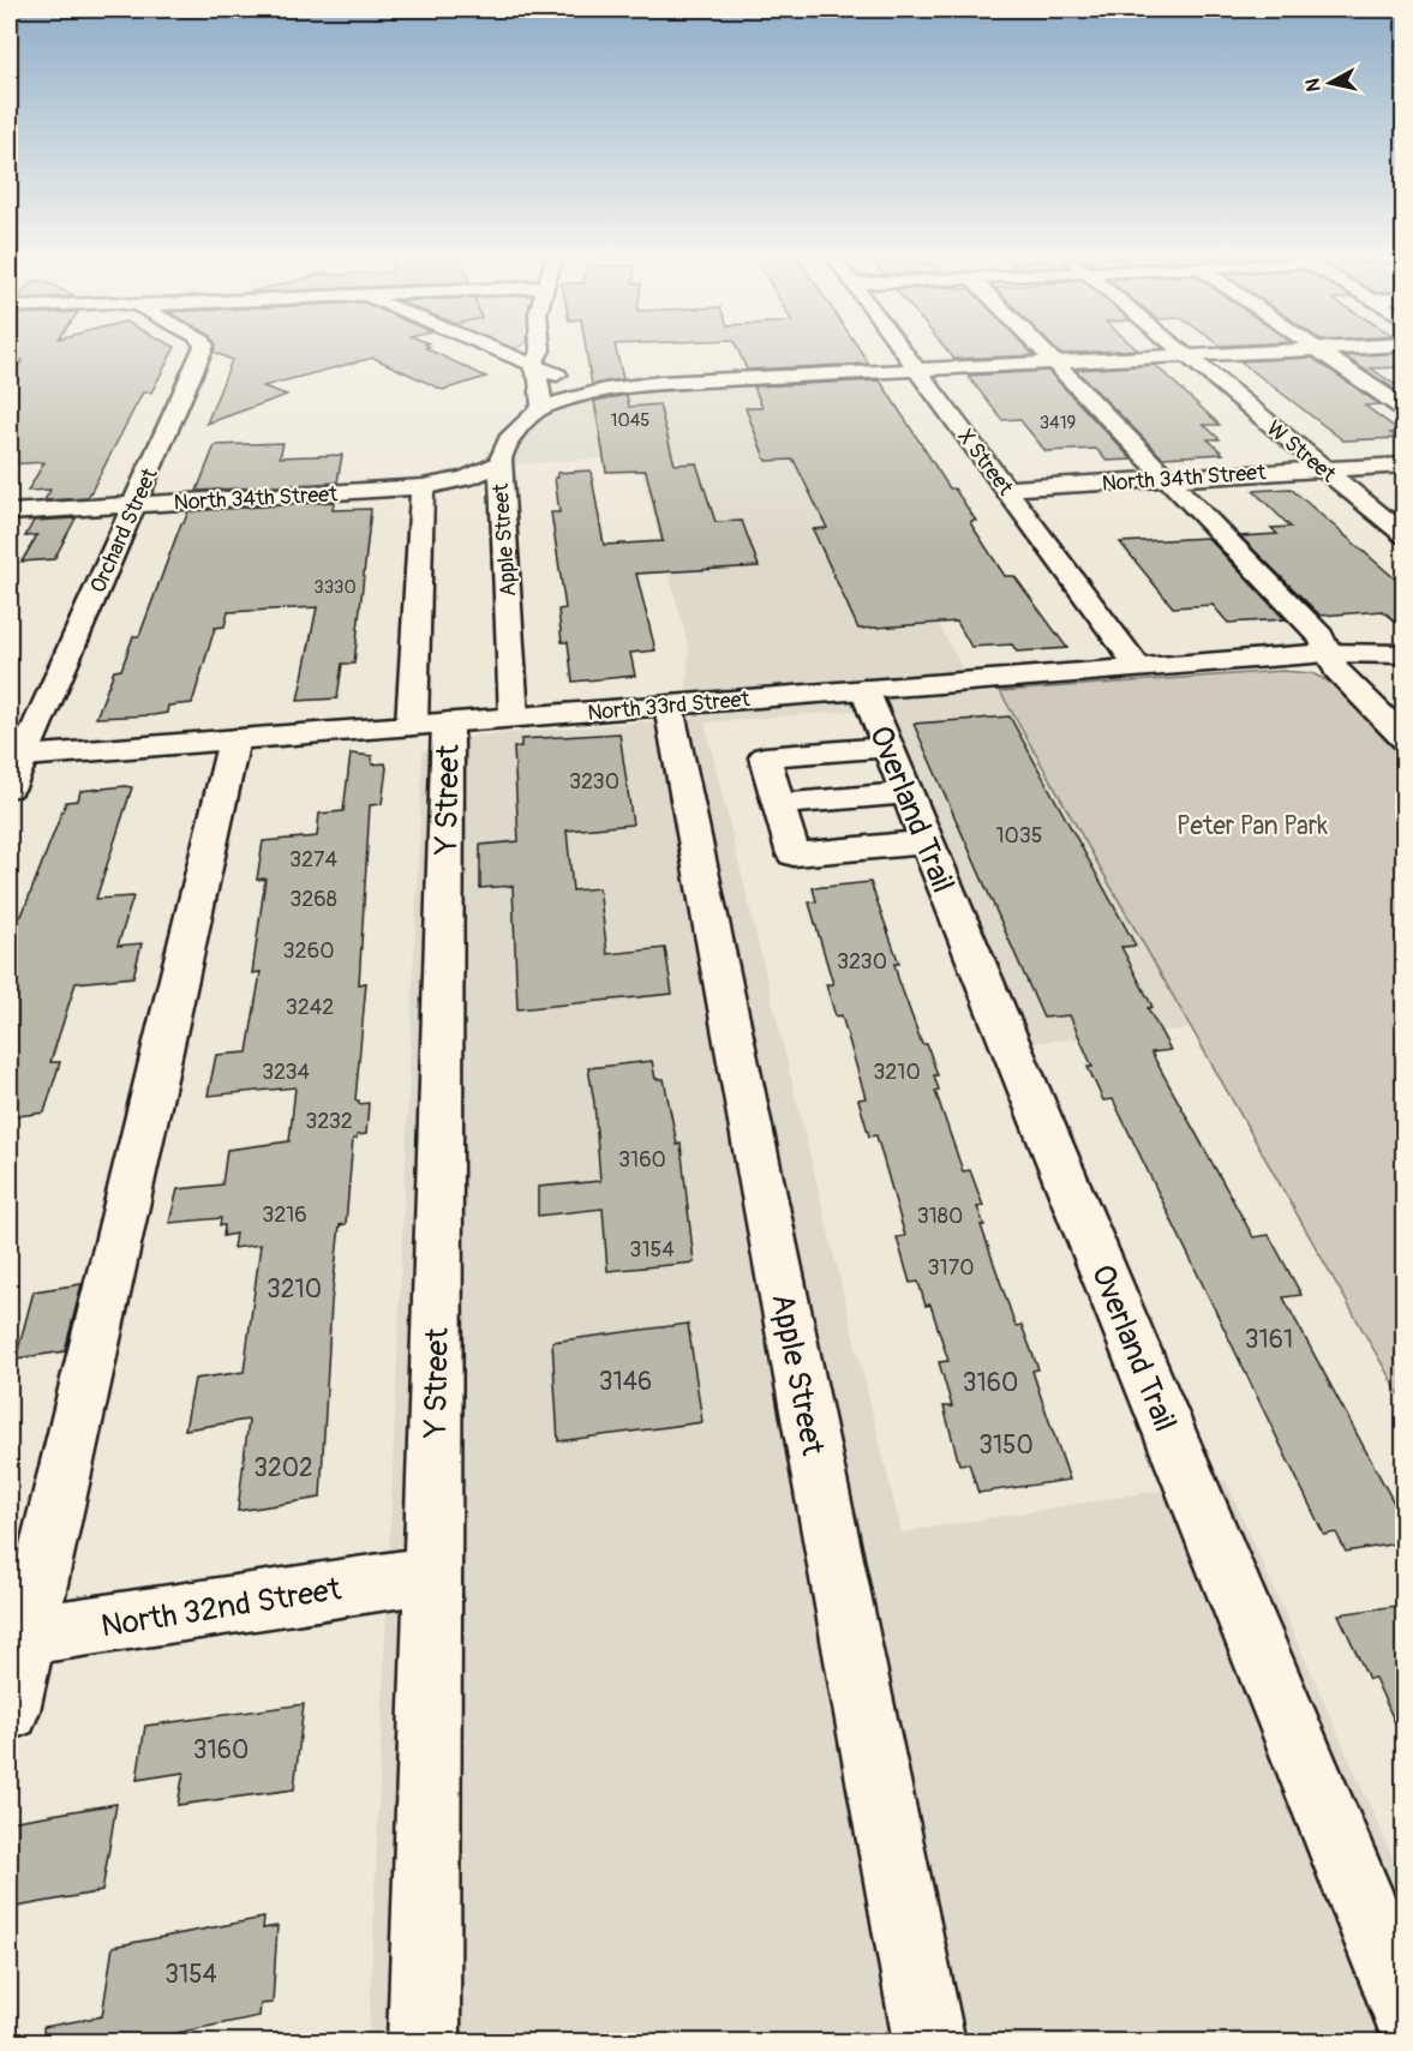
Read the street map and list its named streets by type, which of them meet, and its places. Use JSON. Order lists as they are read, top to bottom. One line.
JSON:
{"streets":{"street":["W Street","X Street","North 34th Street","Orchard Street","Apple Street","North 33rd Street","Y Street","Overland Trail","North 32nd Street"]},"crossings":[["W Street","North 34th Street"],["X Street","North 34th Street"],["X Street","North 33rd Street"],["North 34th Street","Orchard Street"],["North 34th Street","Apple Street"],["North 34th Street","Y Street"],["Orchard Street","North 33rd Street"],["Apple Street","North 33rd Street"],["North 33rd Street","Y Street"],["North 33rd Street","Overland Trail"],["Y Street","North 32nd Street"]],"parks":["Peter Pan Park"],"house_numbers":["1045","3419","3330","3230","1035","3274","3268","3260","3230","3242","3234","3210","3232","3160","3216","3180","3154","3170","3210","3161","3146","3160","3150","3202","3160","3154"],"north":"left"}
